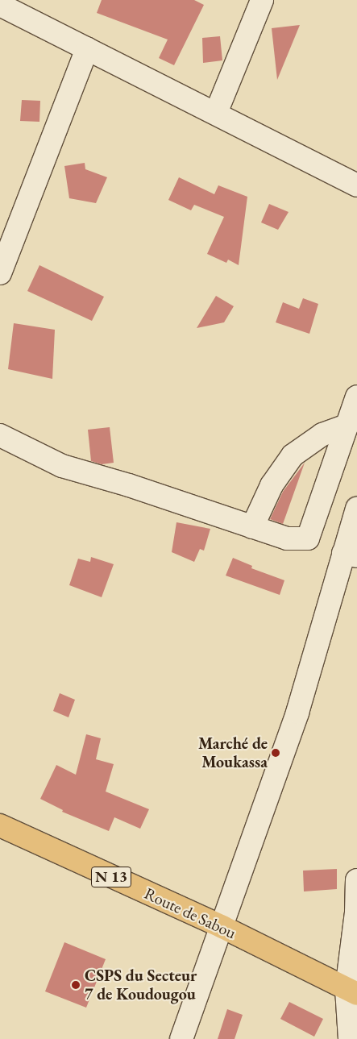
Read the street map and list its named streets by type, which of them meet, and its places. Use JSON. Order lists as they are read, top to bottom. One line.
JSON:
{"streets":{"main road":["N 13","Route de Sabou"]},"places":["Marché de Moukassa","CSPS du Secteur 7 de Koudougou"]}
